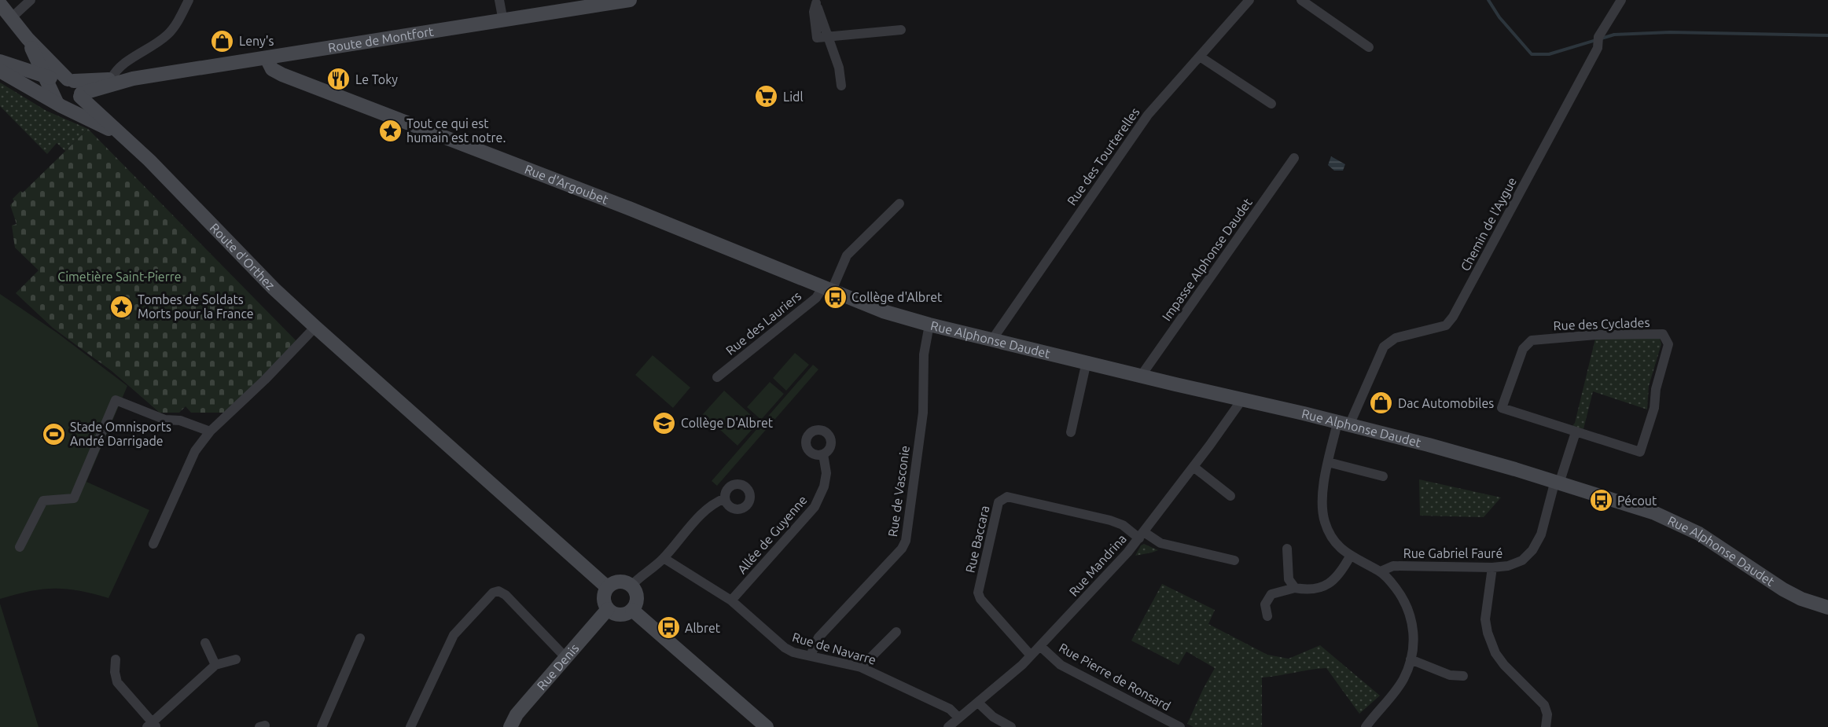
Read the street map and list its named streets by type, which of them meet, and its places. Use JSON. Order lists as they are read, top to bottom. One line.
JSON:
{"streets":{"main road":["Route de Montfort","Rue d'Argoubet","Route d'Orthez","Rue Alphonse Daudet","Rue Denis"],"street":["Rue des Tourterelles","Chemin de l'Aygue","Impasse Alphonse Daudet","Rue des Lauriers","Rue des Cyclades","Rue de Vasconie","Allée de Guyenne","Rue Baccara","Rue Gabriel Fauré","Rue Mandrina","Rue de Navarre","Rue Pierre de Ronsard"]},"crossings":[["Route de Montfort","Rue d'Argoubet"],["Route de Montfort","Route d'Orthez"],["Rue des Tourterelles","Rue Alphonse Daudet"],["Rue d'Argoubet","Rue des Lauriers"],["Rue d'Argoubet","Rue Alphonse Daudet"],["Chemin de l'Aygue","Rue Alphonse Daudet"],["Chemin de l'Aygue","Rue Gabriel Fauré"],["Route d'Orthez","Rue Denis"],["Impasse Alphonse Daudet","Rue Alphonse Daudet"],["Rue Alphonse Daudet","Rue de Vasconie"],["Rue Alphonse Daudet","Rue Gabriel Fauré"],["Rue Alphonse Daudet","Rue Mandrina"],["Rue de Vasconie","Rue de Navarre"],["Allée de Guyenne","Rue de Navarre"],["Rue Baccara","Rue Mandrina"],["Rue Mandrina","Rue de Navarre"],["Rue Mandrina","Rue Pierre de Ronsard"]],"parks":["Cimetière Saint-Pierre"],"places":{"shop":["Leny's","Dac Automobiles"],"restaurant":["Le Toky"],"supermarket":["Lidl"],"place":["Tout ce qui est humain est notre.","Tombes de Soldats Morts pour la France"],"bus stop":["Collège d'Albret","Pécout","Albret"],"school or university":["Collège D'Albret"],"sports":["Stade Omnisports André Darrigade"]}}
